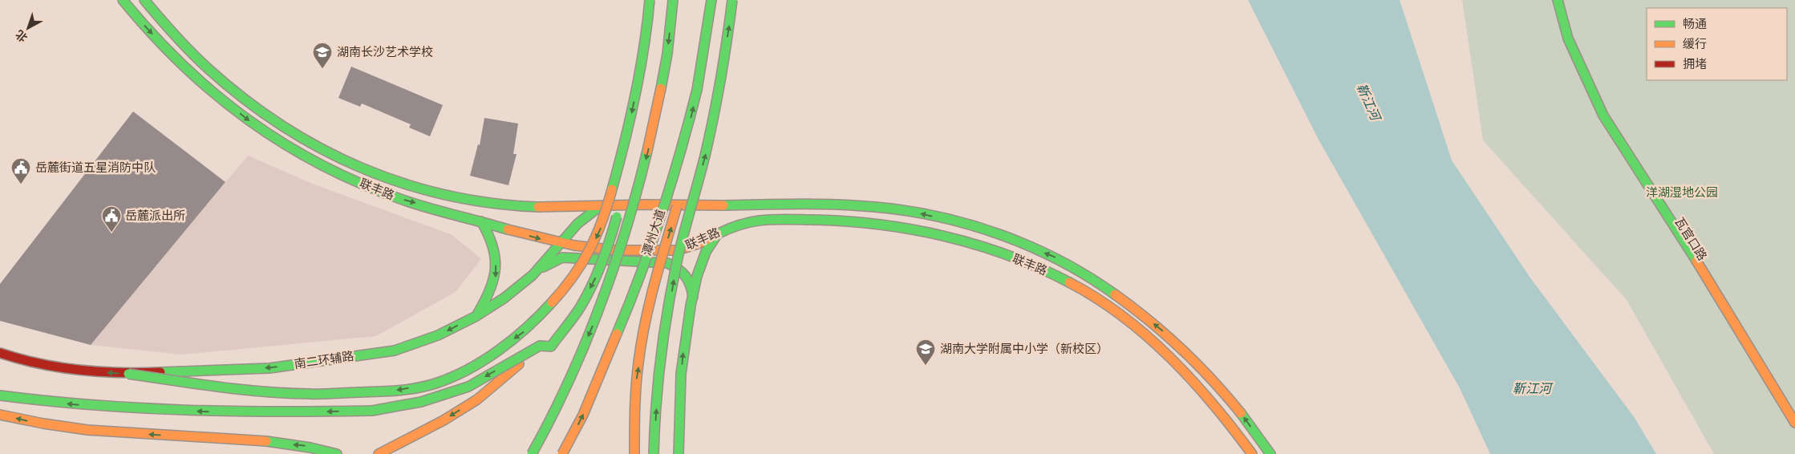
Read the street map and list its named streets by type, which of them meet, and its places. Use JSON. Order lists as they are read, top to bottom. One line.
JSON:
{"streets":{"main road":["联丰路","潭州大道","瓦官口路","南二环辅路"]},"crossings":[["联丰路","南二环辅路"]],"water":["靳江河"],"parks":["洋湖湿地公园"],"places":{"school or university":["湖南长沙艺术学校","湖南大学附属中小学（新校区）"],"public building":["岳麓街道五星消防中队","岳麓派出所"]},"legend":["畅通","缓行","拥堵"],"north":"bottom left"}
